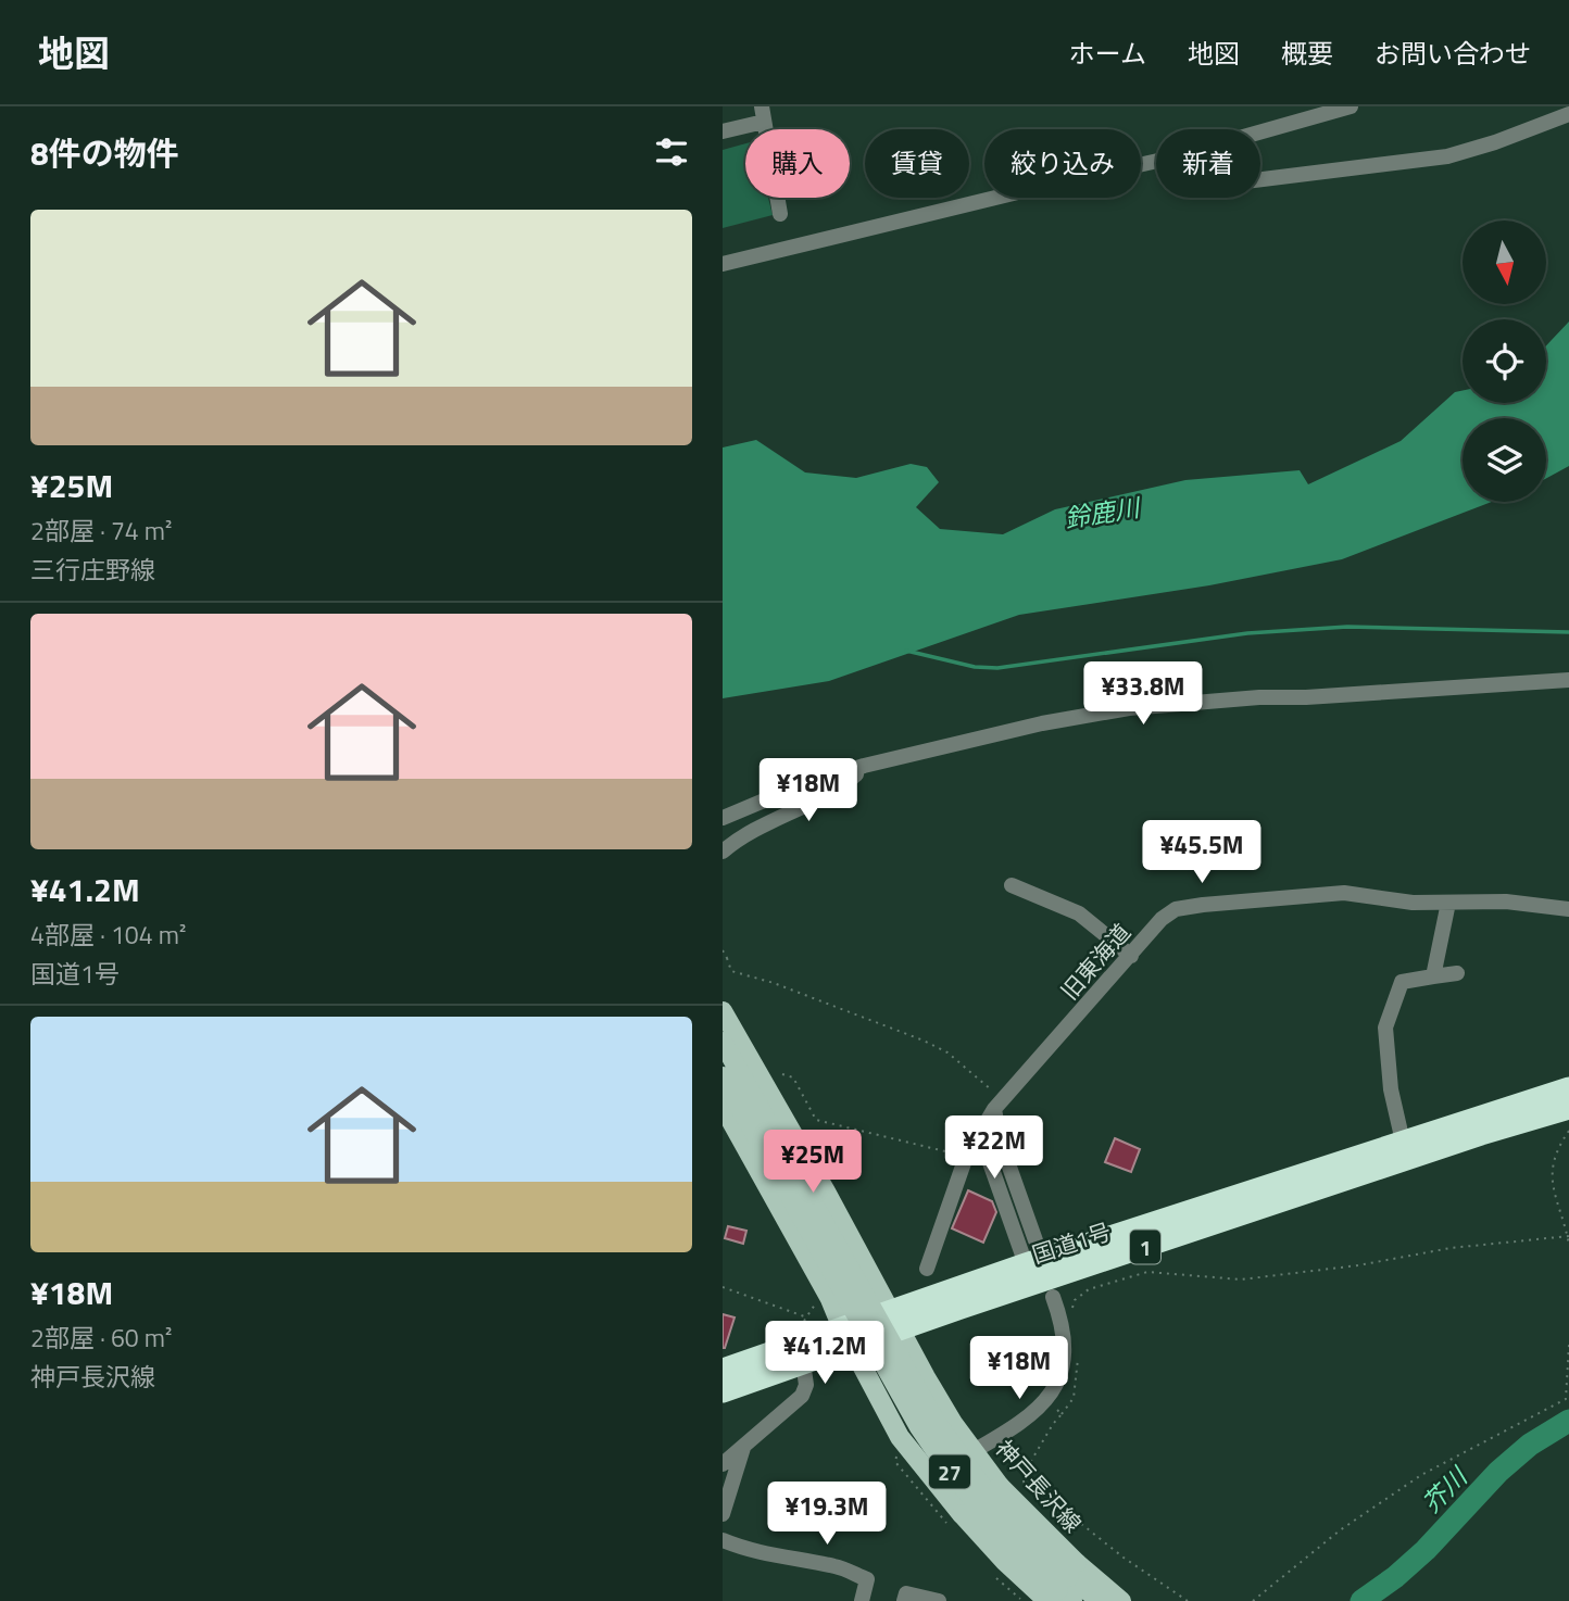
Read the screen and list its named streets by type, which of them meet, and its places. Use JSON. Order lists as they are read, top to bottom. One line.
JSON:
{"streets":{"highway":["国道1号","1"],"main road":["27","神戸長沢線"],"street":["旧東海道"]},"crossings":[["国道1号","神戸長沢線"]],"water":["鈴鹿川","芥川"],"north":"bottom","page":{"header":"地図","nav":["ホーム","地図","概要","お問い合わせ"],"heading":"8件の物件","chip":["購入","賃貸","絞り込み","新着"],"list":[{"name":"¥25M","note":"2部屋 · 74 m² · 三行庄野線"},{"name":"¥41.2M","note":"4部屋 · 104 m² · 国道1号"},{"name":"¥18M","note":"2部屋 · 60 m² · 神戸長沢線"}],"price":["¥33.8M","¥18M","¥45.5M","¥22M","¥25M","¥41.2M","¥18M","¥19.3M"]}}
